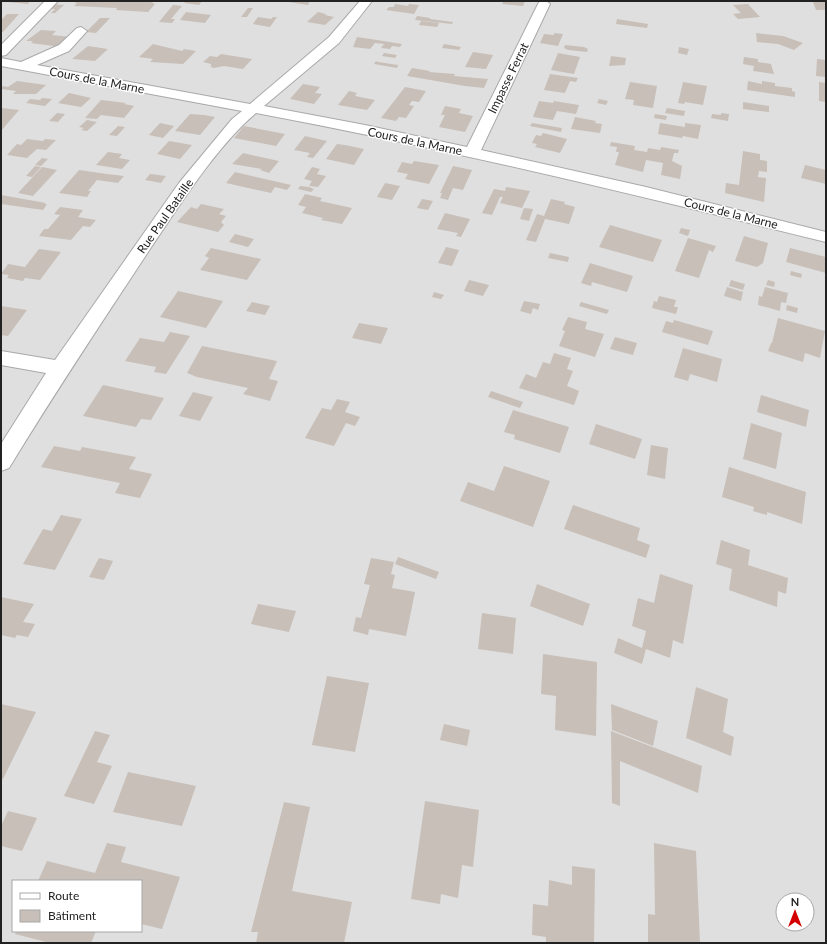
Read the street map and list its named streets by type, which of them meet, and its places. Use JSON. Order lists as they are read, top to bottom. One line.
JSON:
{"streets":{"street":["Impasse Ferrat","Cours de la Marne","Rue Paul Bataille"]},"crossings":[["Impasse Ferrat","Cours de la Marne"],["Cours de la Marne","Rue Paul Bataille"]],"legend":["Route","Bâtiment"],"north":"top"}
